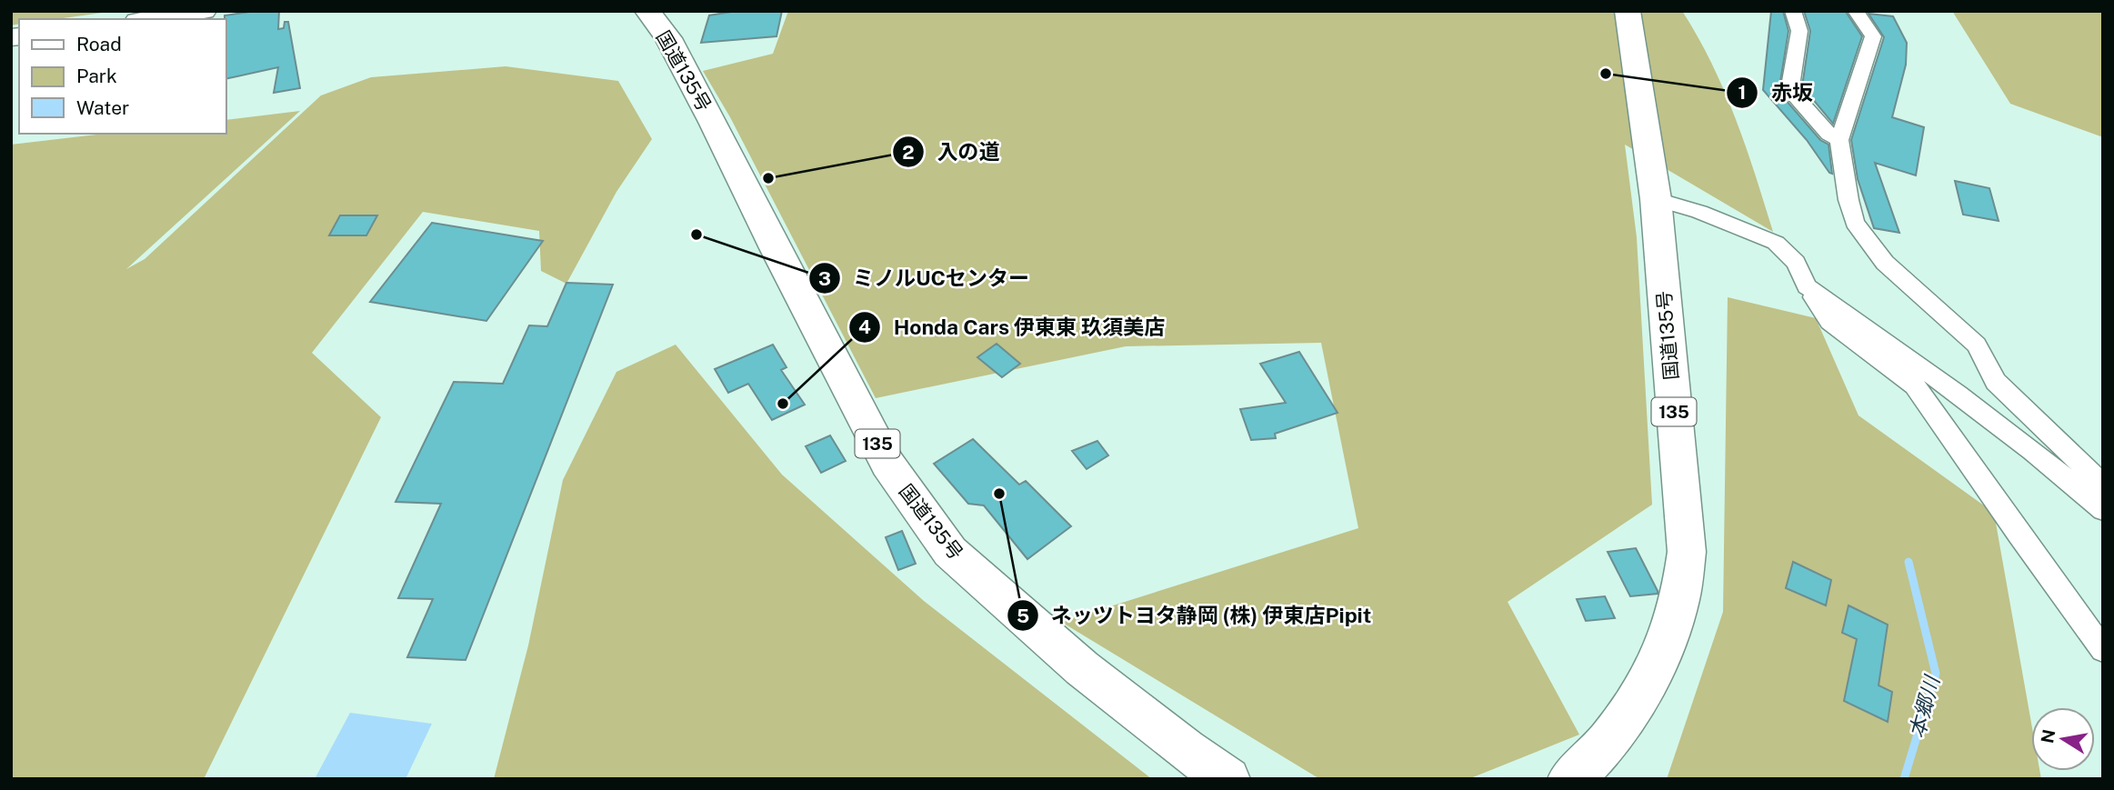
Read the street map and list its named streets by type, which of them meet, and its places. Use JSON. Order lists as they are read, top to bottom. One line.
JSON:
{"streets":{"highway":["国道135号","135"]},"water":["本郷川"],"places":["赤坂","入の道","ミノルUCセンター","Honda Cars 伊東東 玖須美店","ネッツトヨタ静岡 (株) 伊東店Pipit"],"legend":["Road","Park","Water"],"north":"left"}
